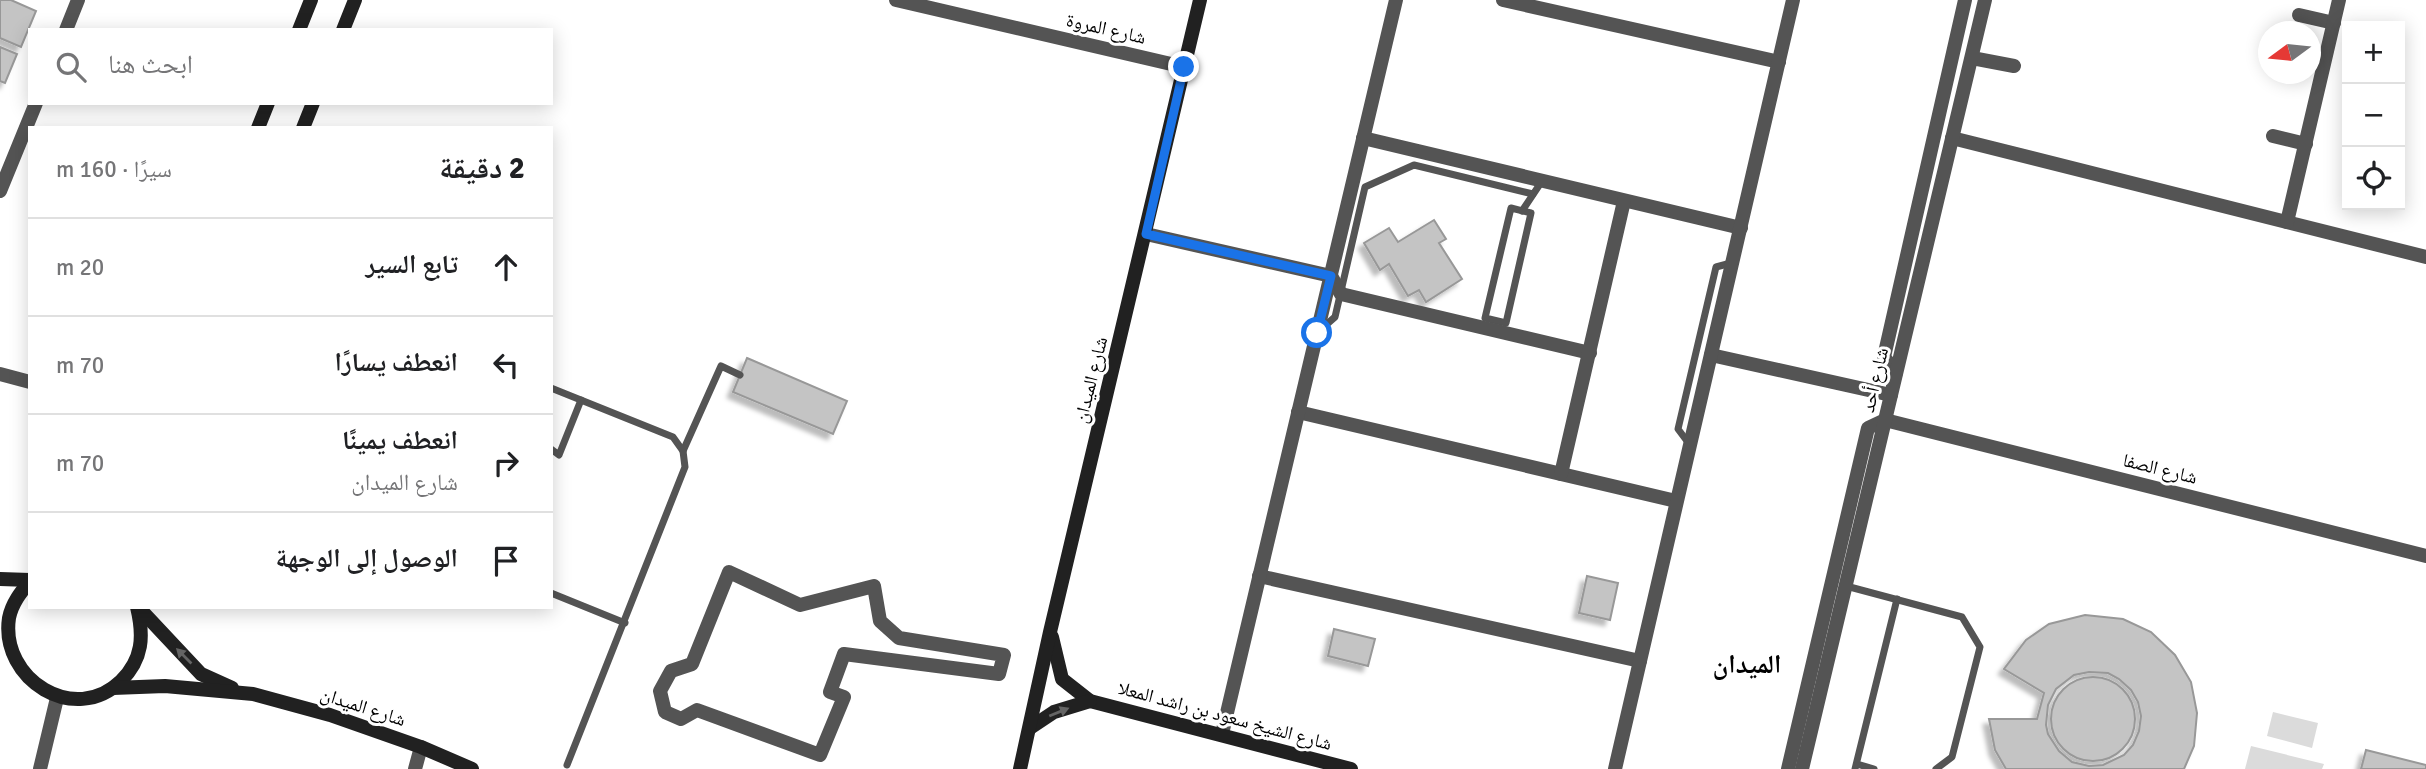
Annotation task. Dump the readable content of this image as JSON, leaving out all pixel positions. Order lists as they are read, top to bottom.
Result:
{
  "streets": {
    "street": [
      "شارع المروة",
      "شارع الميدان",
      "شارع أحد",
      "شارع الصفا",
      "شارع الشيخ سعود بن راشد المعلا"
    ]
  },
  "crossings": [
    ["شارع المروة", "شارع الميدان"],
    ["شارع الميدان", "شارع الشيخ سعود بن راشد المعلا"],
    ["شارع أحد", "شارع الصفا"]
  ],
  "districts": ["الميدان"],
  "north": "left",
  "page": {
    "map_buttons": ["+", "−"],
    "search": "ابحث هنا",
    "heading": ["2 دقيقة", "سيرًا · 160 m"],
    "list": [
      ["تابع السير", "20 m"],
      ["انعطف يسارًا", "70 m"],
      ["انعطف يمينًا", "شارع الميدان", "70 m"],
      "الوصول إلى الوجهة"
    ]
  }
}
